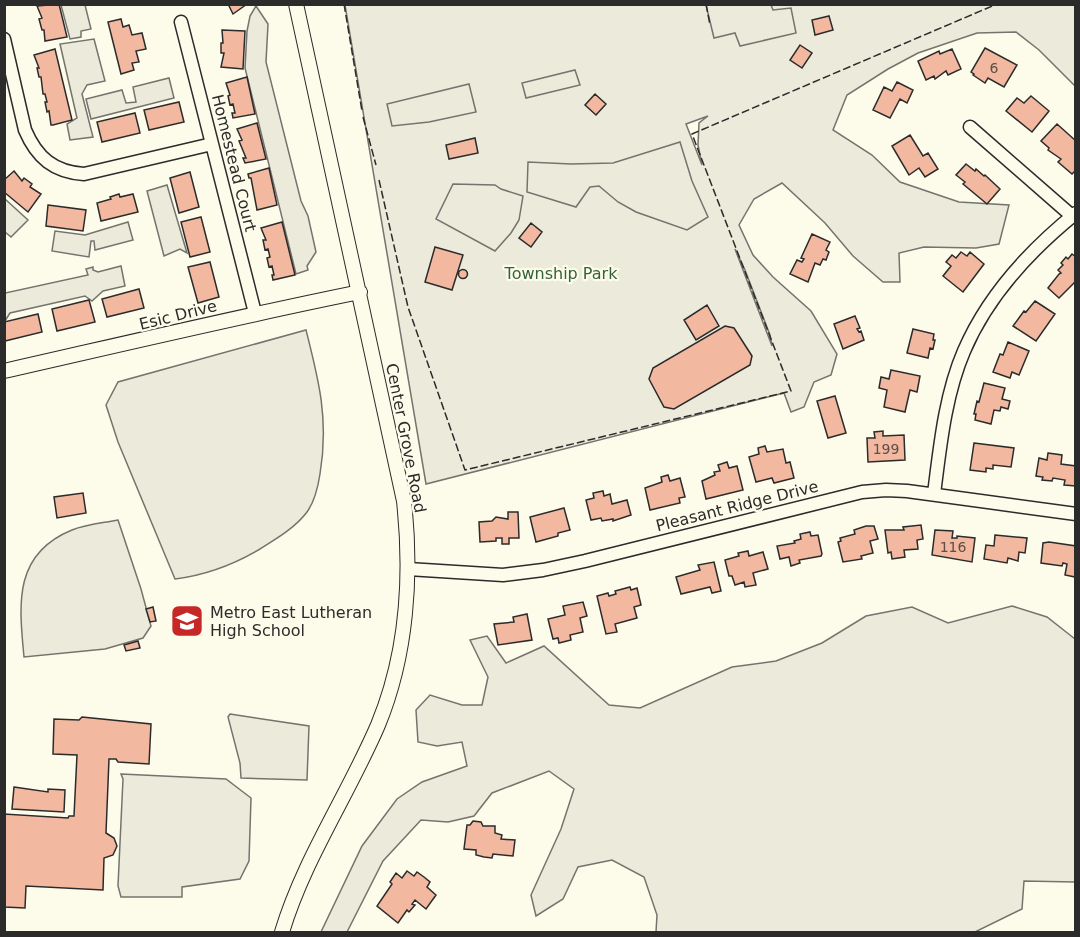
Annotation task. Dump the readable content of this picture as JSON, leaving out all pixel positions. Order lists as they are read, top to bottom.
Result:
{
  "streets": {
    "street": [
      "Homestead Court",
      "Esic Drive",
      "Center Grove Road",
      "Pleasant Ridge Drive"
    ]
  },
  "crossings": [
    ["Homestead Court", "Esic Drive"],
    ["Esic Drive", "Center Grove Road"],
    ["Center Grove Road", "Pleasant Ridge Drive"]
  ],
  "parks": ["Township Park"],
  "places": {
    "school or university": ["Metro East Lutheran High School"]
  },
  "house_numbers": ["6", "199", "116"]
}
